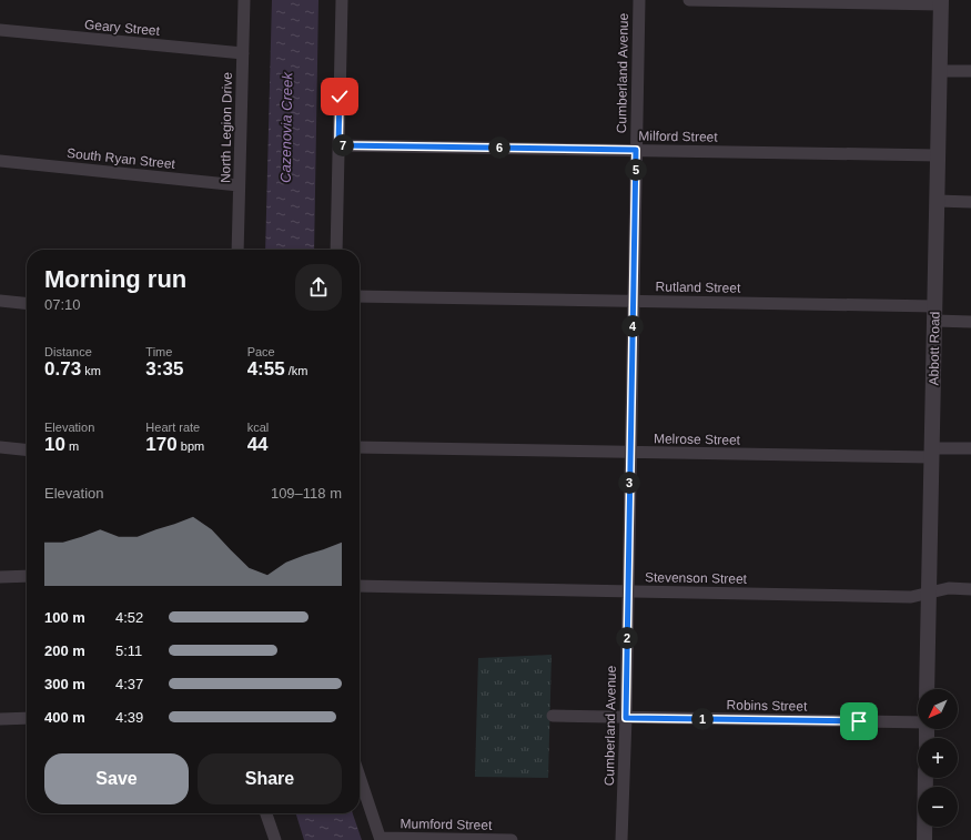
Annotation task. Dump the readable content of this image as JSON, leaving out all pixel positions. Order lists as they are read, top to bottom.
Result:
{
  "streets": {
    "street": [
      "Geary Street",
      "Cumberland Avenue",
      "North Legion Drive",
      "Milford Street",
      "South Ryan Street",
      "Rutland Street",
      "Abbott Road",
      "Melrose Street",
      "Stevenson Street",
      "Robins Street",
      "Mumford Street"
    ]
  },
  "crossings": [
    ["Geary Street", "North Legion Drive"],
    ["Cumberland Avenue", "Milford Street"],
    ["Cumberland Avenue", "Rutland Street"],
    ["Cumberland Avenue", "Melrose Street"],
    ["Cumberland Avenue", "Stevenson Street"],
    ["Cumberland Avenue", "Robins Street"],
    ["North Legion Drive", "South Ryan Street"],
    ["Milford Street", "Abbott Road"],
    ["Rutland Street", "Abbott Road"],
    ["Abbott Road", "Melrose Street"],
    ["Abbott Road", "Stevenson Street"]
  ],
  "water": ["Cazenovia Creek"],
  "north": "bottom left",
  "page": {
    "pins": [
      "7",
      "6",
      "5",
      "4",
      "3",
      "2",
      "1"
    ],
    "heading": ["Morning run", "07:10"],
    "stats": [
      ["Distance", "0.73 km"],
      ["Time", "3:35"],
      ["Pace", "4:55 /km"],
      ["Elevation", "10 m"],
      ["Heart rate", "170 bpm"],
      ["kcal", "44"]
    ],
    "chart": ["Elevation", "109–118 m"],
    "list": [
      {
        "name": "100 m",
        "note": "4:52"
      },
      {
        "name": "200 m",
        "note": "5:11"
      },
      {
        "name": "300 m",
        "note": "4:37"
      },
      {
        "name": "400 m",
        "note": "4:39"
      }
    ],
    "map_buttons": ["+", "−"],
    "buttons": ["Save", "Share"]
  }
}
